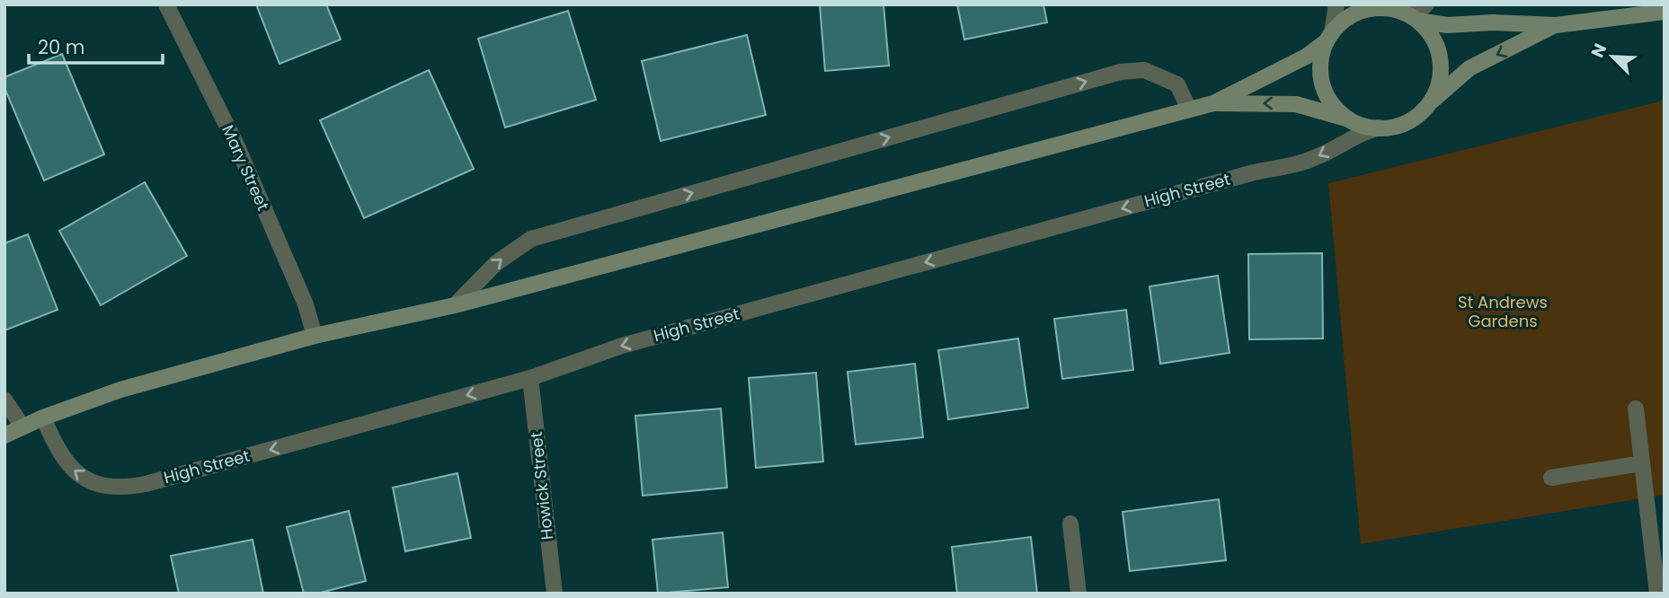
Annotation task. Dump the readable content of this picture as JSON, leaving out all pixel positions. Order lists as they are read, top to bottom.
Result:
{
  "streets": {
    "street": ["Mary Street", "High Street", "Howick Street"]
  },
  "crossings": [
    ["High Street", "Howick Street"]
  ],
  "parks": ["St Andrews Gardens"],
  "scale_bar": "20 m",
  "north": "top left"
}
